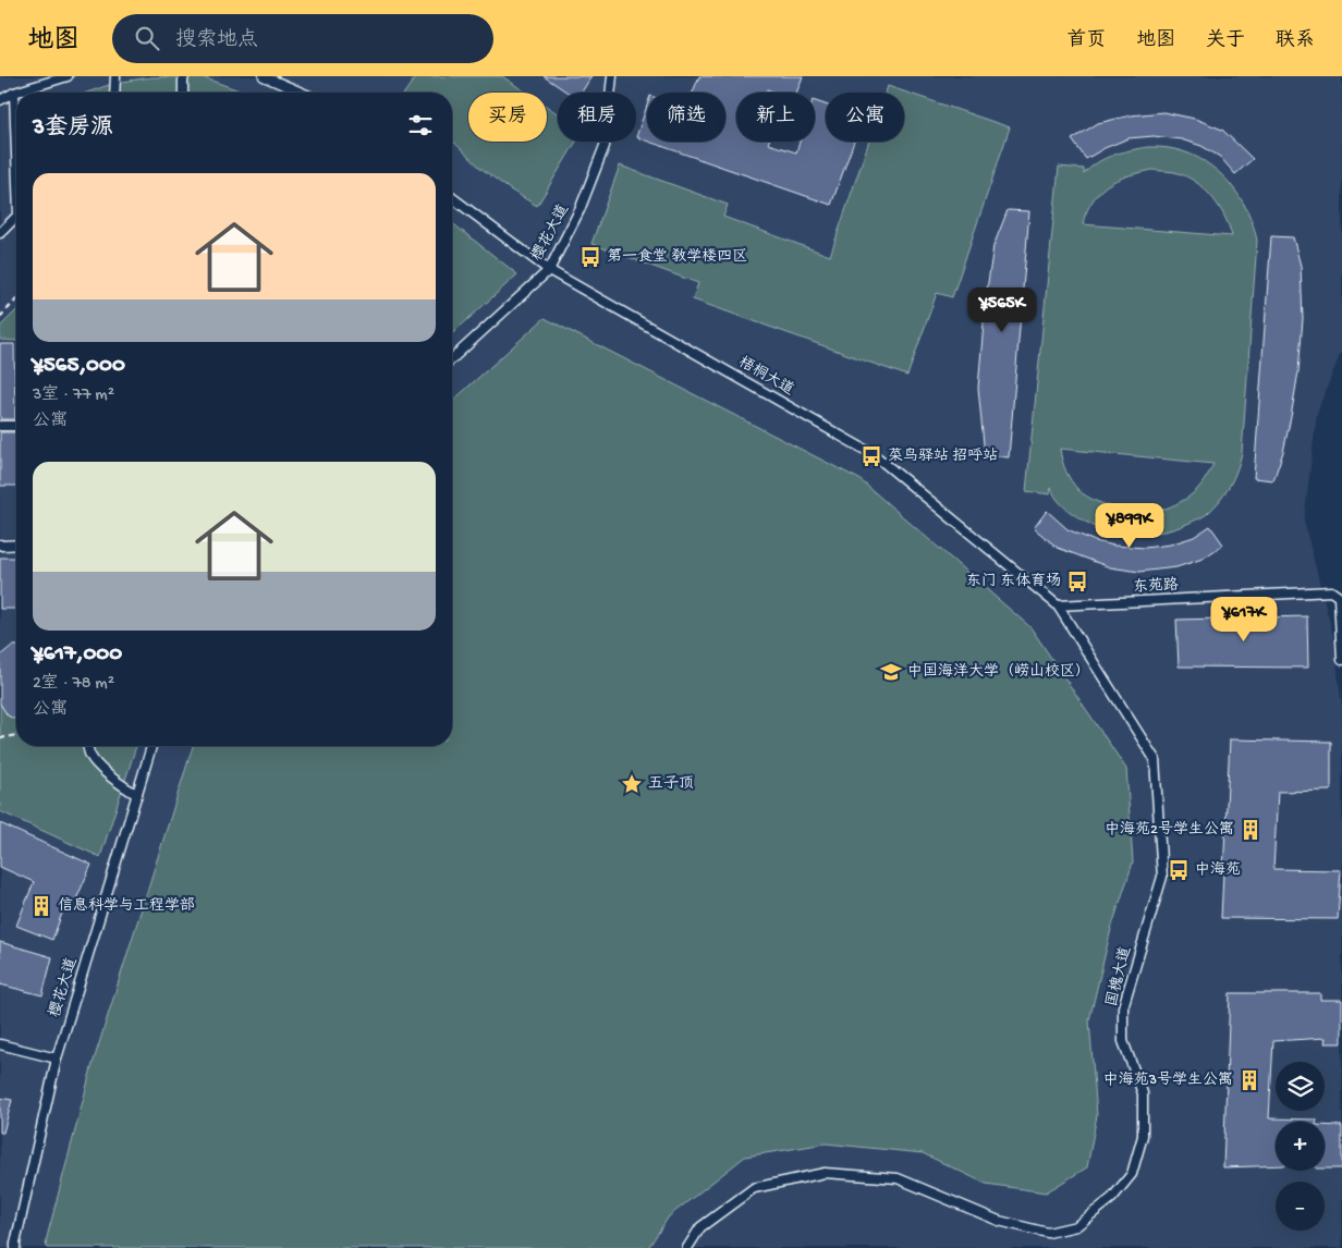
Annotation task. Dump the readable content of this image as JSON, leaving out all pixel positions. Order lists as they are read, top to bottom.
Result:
{
  "streets": {
    "lane": [
      "樱花大道",
      "梧桐大道",
      "东苑路",
      "国槐大道"
    ]
  },
  "crossings": [
    ["樱花大道", "梧桐大道"],
    ["梧桐大道", "东苑路"],
    ["梧桐大道", "国槐大道"],
    ["东苑路", "国槐大道"]
  ],
  "places": {
    "bus stop": [
      "第一食堂 教学楼四区",
      "菜鸟驿站 招呼站",
      "东门 东体育场",
      "中海苑"
    ],
    "school or university": ["中国海洋大学（崂山校区）"],
    "place": ["五子顶"],
    "building": ["中海苑2号学生公寓", "信息科学与工程学部", "中海苑3号学生公寓"]
  },
  "page": {
    "header": "地图",
    "search": "搜索地点",
    "nav": [
      "首页",
      "地图",
      "关于",
      "联系"
    ],
    "chip": [
      "买房",
      "租房",
      "筛选",
      "新上",
      "公寓"
    ],
    "heading": "3套房源",
    "list": [
      {
        "name": "¥565,000",
        "note": "3室 · 77 m² · 公寓"
      },
      {
        "name": "¥617,000",
        "note": "2室 · 78 m² · 公寓"
      }
    ],
    "price": ["¥565K", "¥899K", "¥617K"],
    "map_buttons": ["+", "−"]
  }
}
